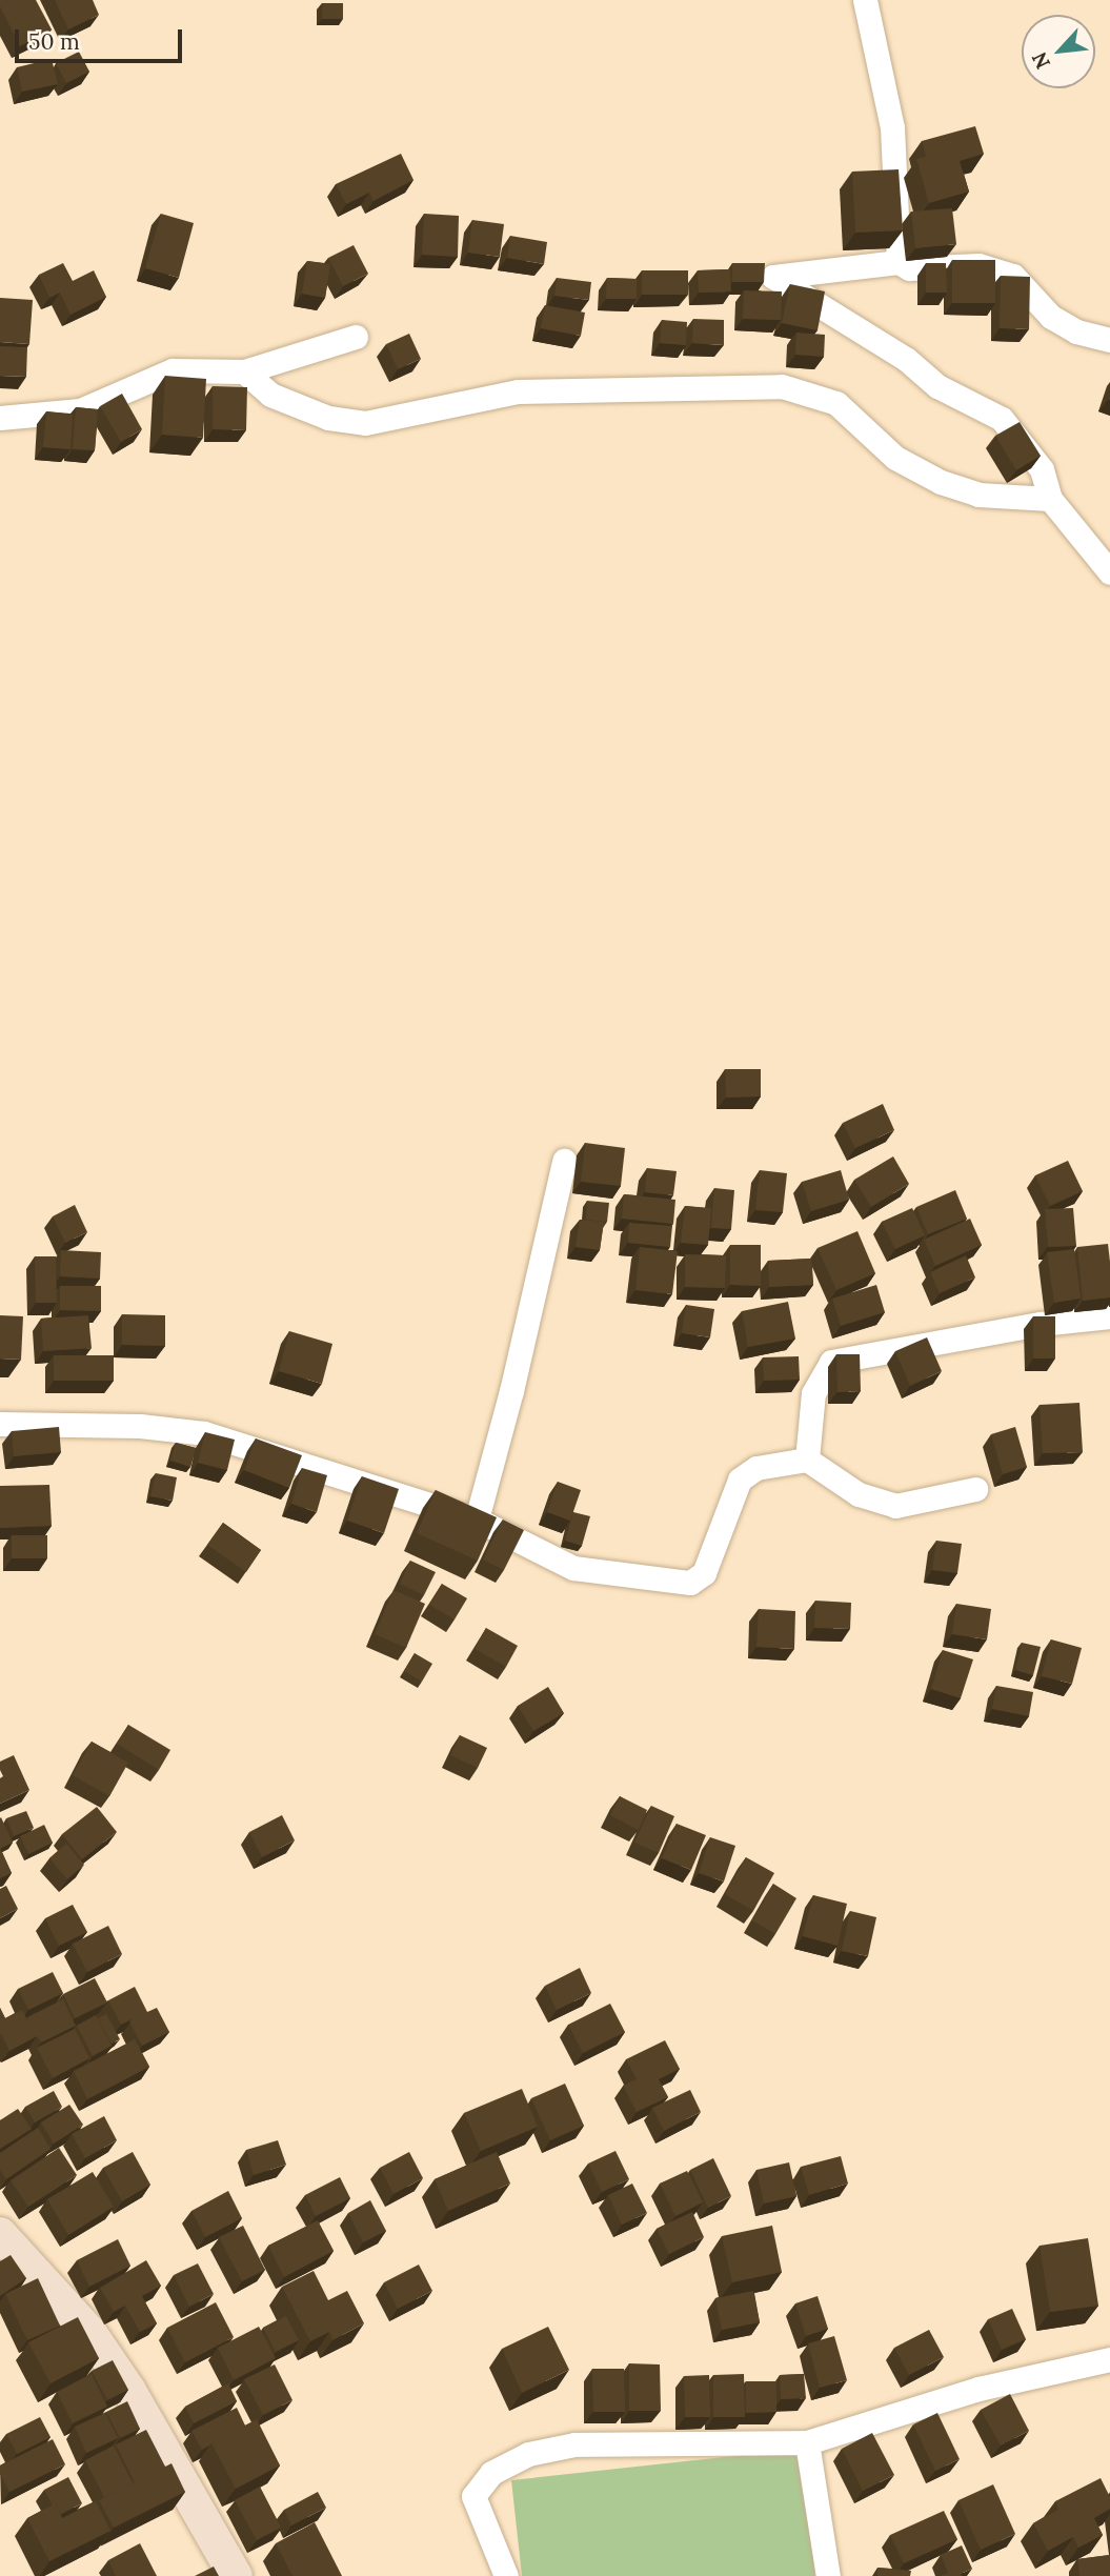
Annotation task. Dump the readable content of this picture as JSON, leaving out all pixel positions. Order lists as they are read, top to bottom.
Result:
{
  "scale_bar": "50 m",
  "north": "bottom left"
}
